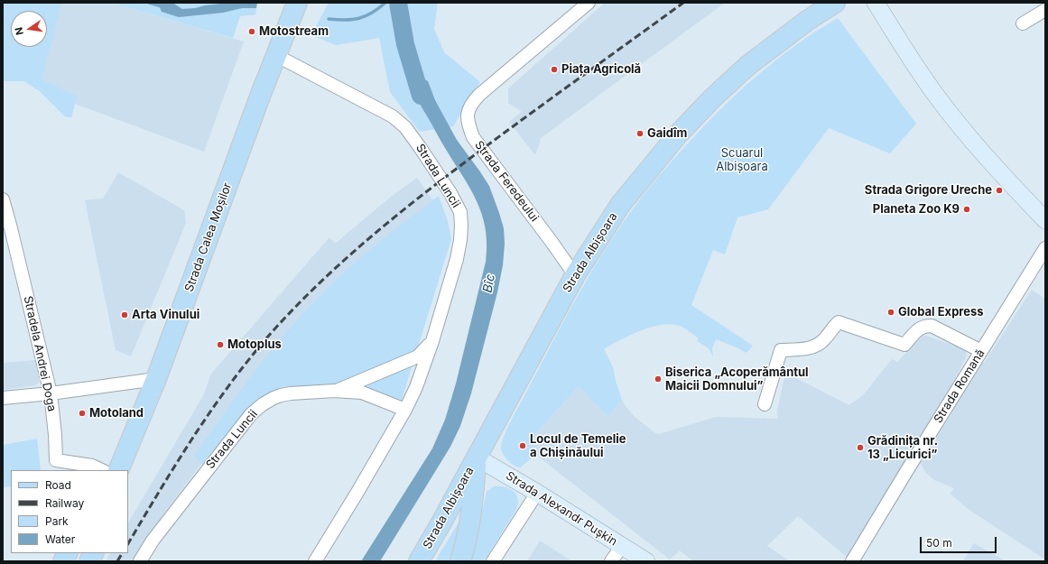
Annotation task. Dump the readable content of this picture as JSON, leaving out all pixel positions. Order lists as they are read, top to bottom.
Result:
{
  "streets": {
    "main road": ["Strada Calea Moșilor", "Strada Albișoara", "Strada Alexandr Pușkin"],
    "street": [
      "Strada Luncii",
      "Strada Feredeului",
      "Stradela Andrei Doga",
      "Strada Romană"
    ]
  },
  "crossings": [
    ["Strada Luncii", "Strada Calea Moșilor"],
    ["Strada Feredeului", "Strada Albișoara"],
    ["Strada Albișoara", "Strada Alexandr Pușkin"]
  ],
  "water": ["Bîc"],
  "parks": ["Scuarul Albișoara"],
  "places": [
    "Motostream",
    "Piața Agricolă",
    "Gaidîm",
    "Strada Grigore Ureche",
    "Planeta Zoo K9",
    "Global Express",
    "Arta Vinului",
    "Motoplus",
    "Biserica „Acoperământul Maicii Domnului”",
    "Motoland",
    "Locul de Temelie a Chișinăului",
    "Grădinița nr. 13 „Licurici”"
  ],
  "legend": [
    "Road",
    "Railway",
    "Park",
    "Water"
  ],
  "scale_bar": "50 m",
  "north": "left"
}
